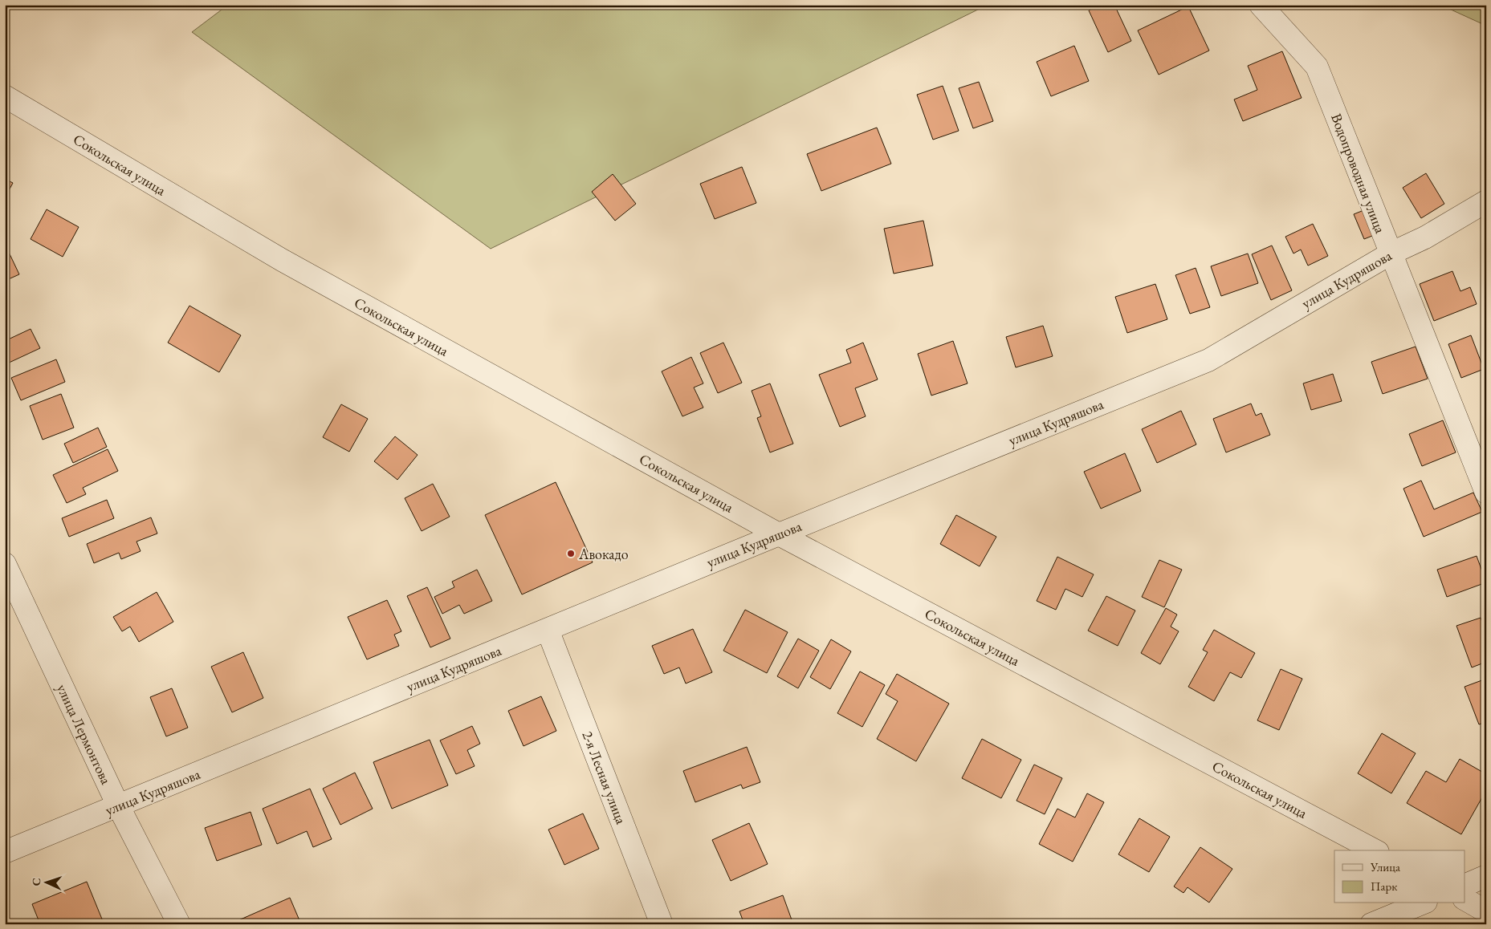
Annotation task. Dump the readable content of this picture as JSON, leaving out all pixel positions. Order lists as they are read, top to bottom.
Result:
{
  "streets": {
    "street": [
      "Сокольская улица",
      "Водопроводная улица",
      "улица Кудряшова",
      "улица Лермонтова",
      "2-я Лесная улица"
    ]
  },
  "crossings": [
    ["Сокольская улица", "улица Кудряшова"],
    ["Водопроводная улица", "улица Кудряшова"],
    ["улица Кудряшова", "улица Лермонтова"],
    ["улица Кудряшова", "2-я Лесная улица"]
  ],
  "places": ["Авокадо"],
  "legend": ["Улица", "Парк"],
  "north": "left"
}
